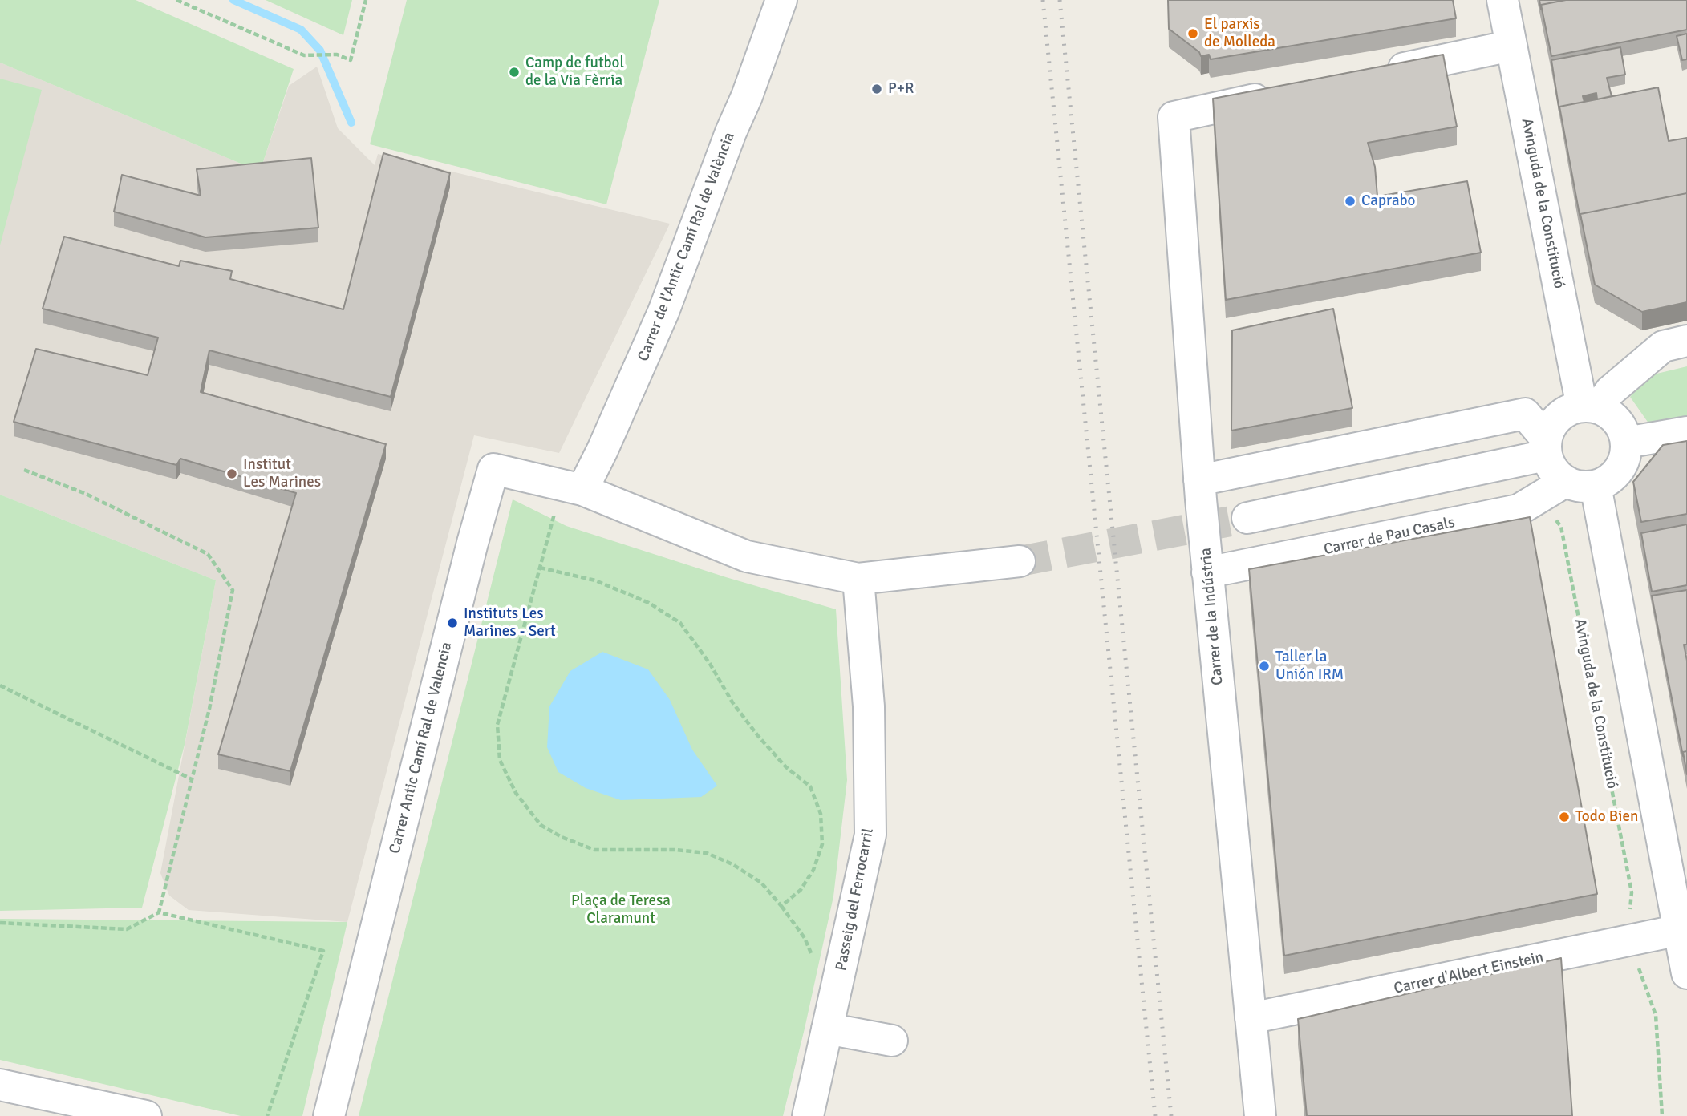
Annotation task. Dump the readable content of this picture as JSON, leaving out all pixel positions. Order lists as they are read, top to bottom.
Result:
{
  "streets": {
    "street": [
      "Avinguda de la Constitució",
      "Carrer de l'Antic Camí Ral de València",
      "Carrer de Pau Casals",
      "Carrer de la Indústria",
      "Carrer Antic Camí Ral de Valencia",
      "Passeig del Ferrocarril",
      "Carrer d'Albert Einstein"
    ]
  },
  "crossings": [
    ["Avinguda de la Constitució", "Carrer de Pau Casals"],
    ["Avinguda de la Constitució", "Carrer d'Albert Einstein"],
    ["Carrer de l'Antic Camí Ral de València", "Carrer Antic Camí Ral de Valencia"],
    ["Carrer de Pau Casals", "Carrer de la Indústria"],
    ["Carrer de la Indústria", "Carrer d'Albert Einstein"]
  ],
  "parks": ["Plaça de Teresa Claramunt"],
  "places": [
    "El parxis de Molleda",
    "Camp de futbol de la Via Fèrria",
    "P+R",
    "Caprabo",
    "Institut Les Marines",
    "Instituts Les Marines - Sert",
    "Taller la Unión IRM",
    "Todo Bien"
  ]
}
